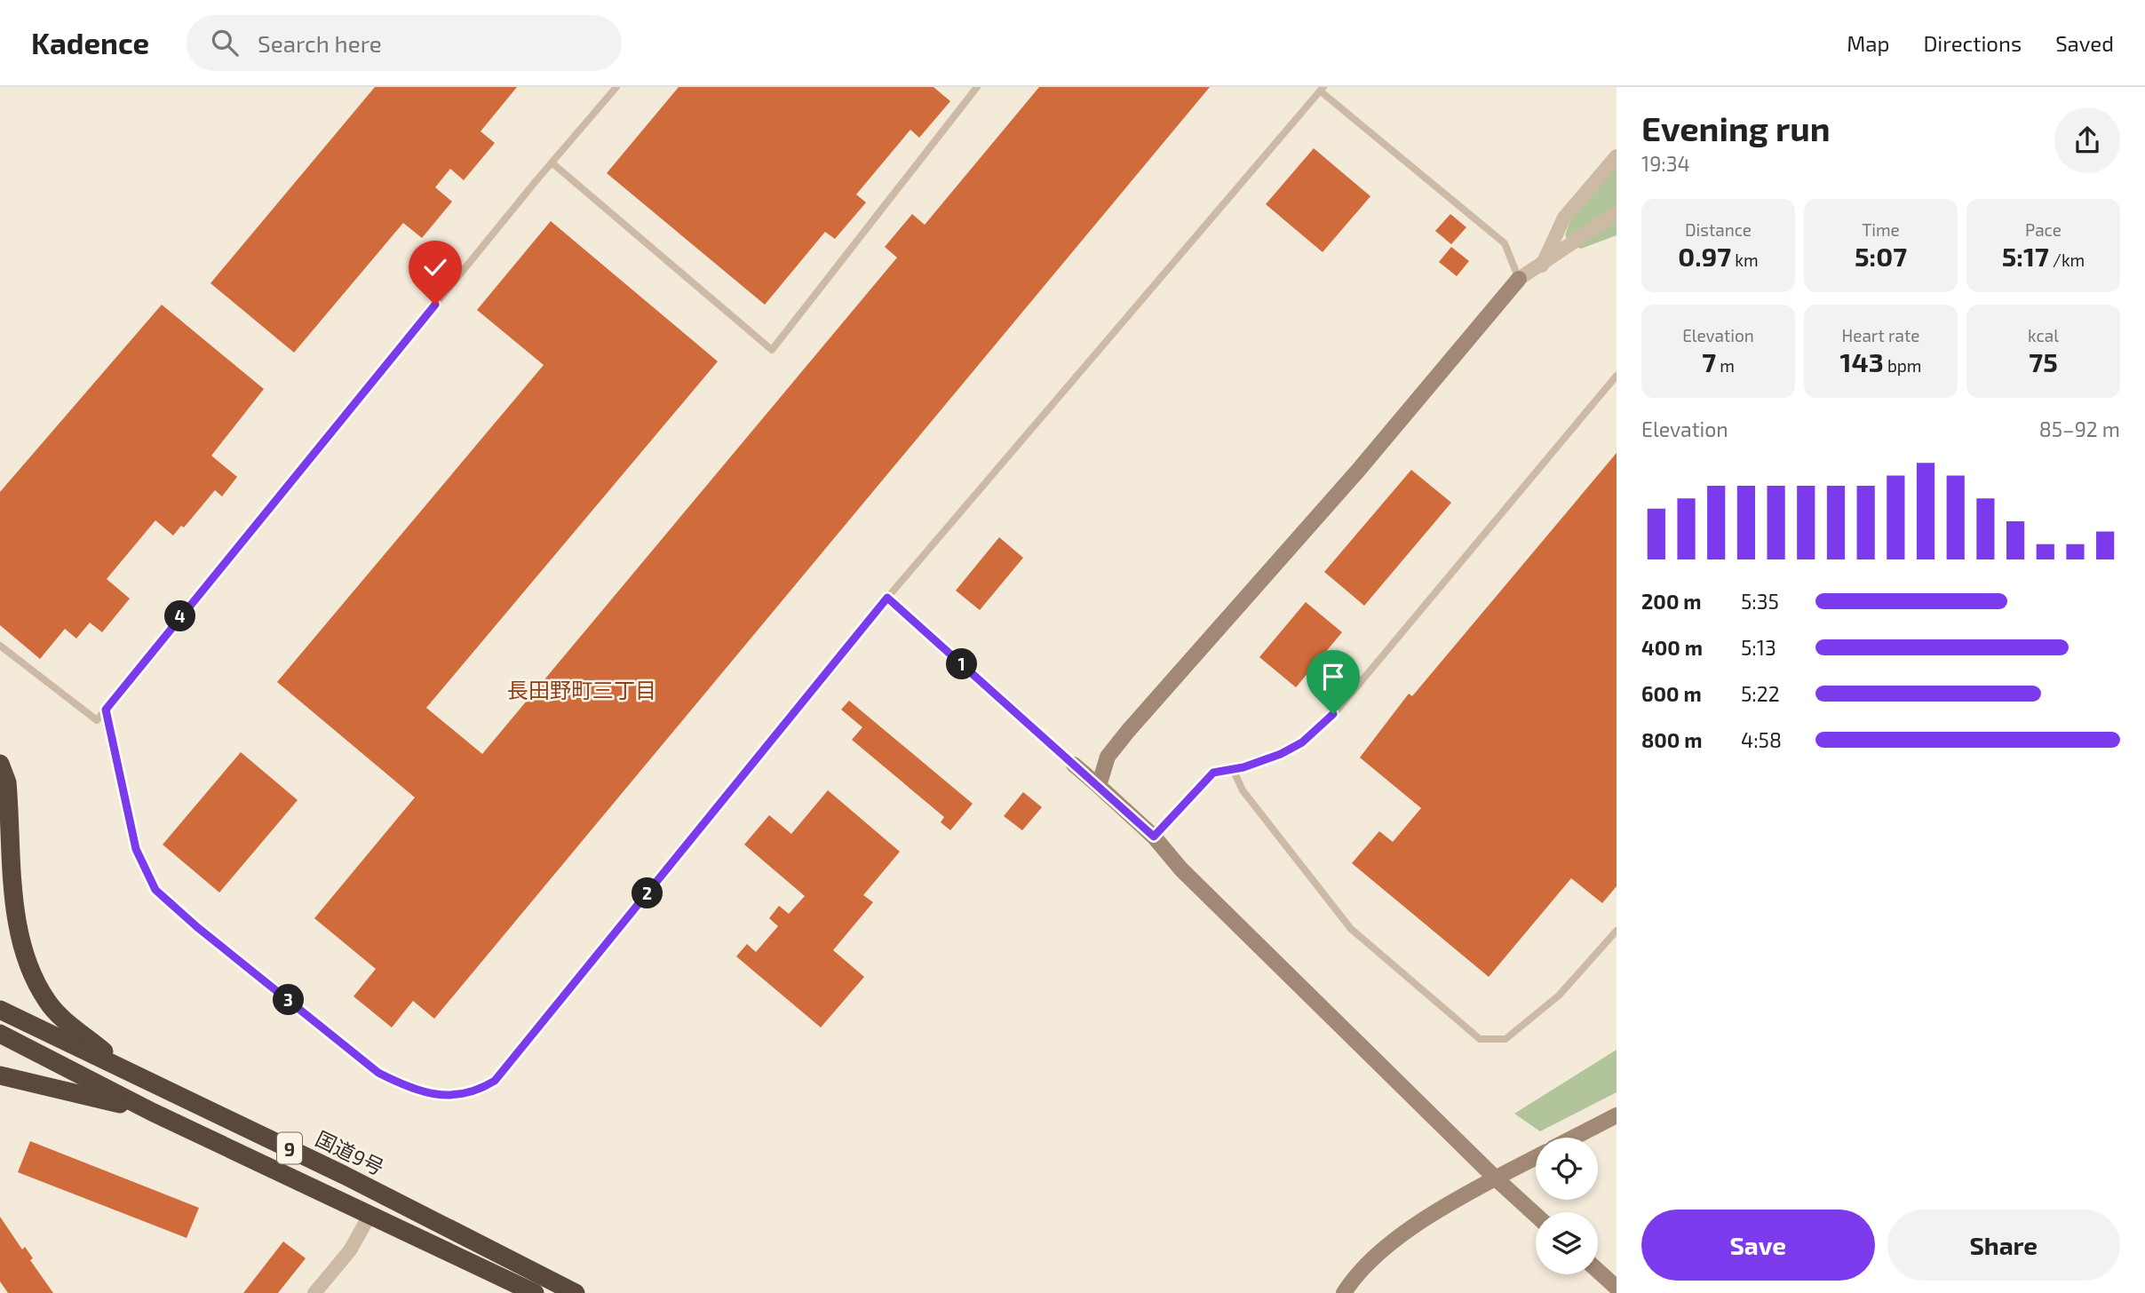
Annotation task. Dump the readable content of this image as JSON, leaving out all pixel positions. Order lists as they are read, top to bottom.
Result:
{
  "streets": {
    "highway": ["9", "国道9号"]
  },
  "districts": ["長田野町三丁目"],
  "page": {
    "header": "Kadence",
    "search": "Search here",
    "nav": ["Map", "Directions", "Saved"],
    "heading": ["Evening run", "19:34"],
    "stats": [
      ["Distance", "0.97 km"],
      ["Time", "5:07"],
      ["Pace", "5:17 /km"],
      ["Elevation", "7 m"],
      ["Heart rate", "143 bpm"],
      ["kcal", "75"]
    ],
    "chart": ["Elevation", "85–92 m"],
    "list": [
      {
        "name": "200 m",
        "note": "5:35"
      },
      {
        "name": "400 m",
        "note": "5:13"
      },
      {
        "name": "600 m",
        "note": "5:22"
      },
      {
        "name": "800 m",
        "note": "4:58"
      }
    ],
    "pins": [
      "4",
      "1",
      "2",
      "3"
    ],
    "buttons": ["Save", "Share"]
  }
}
